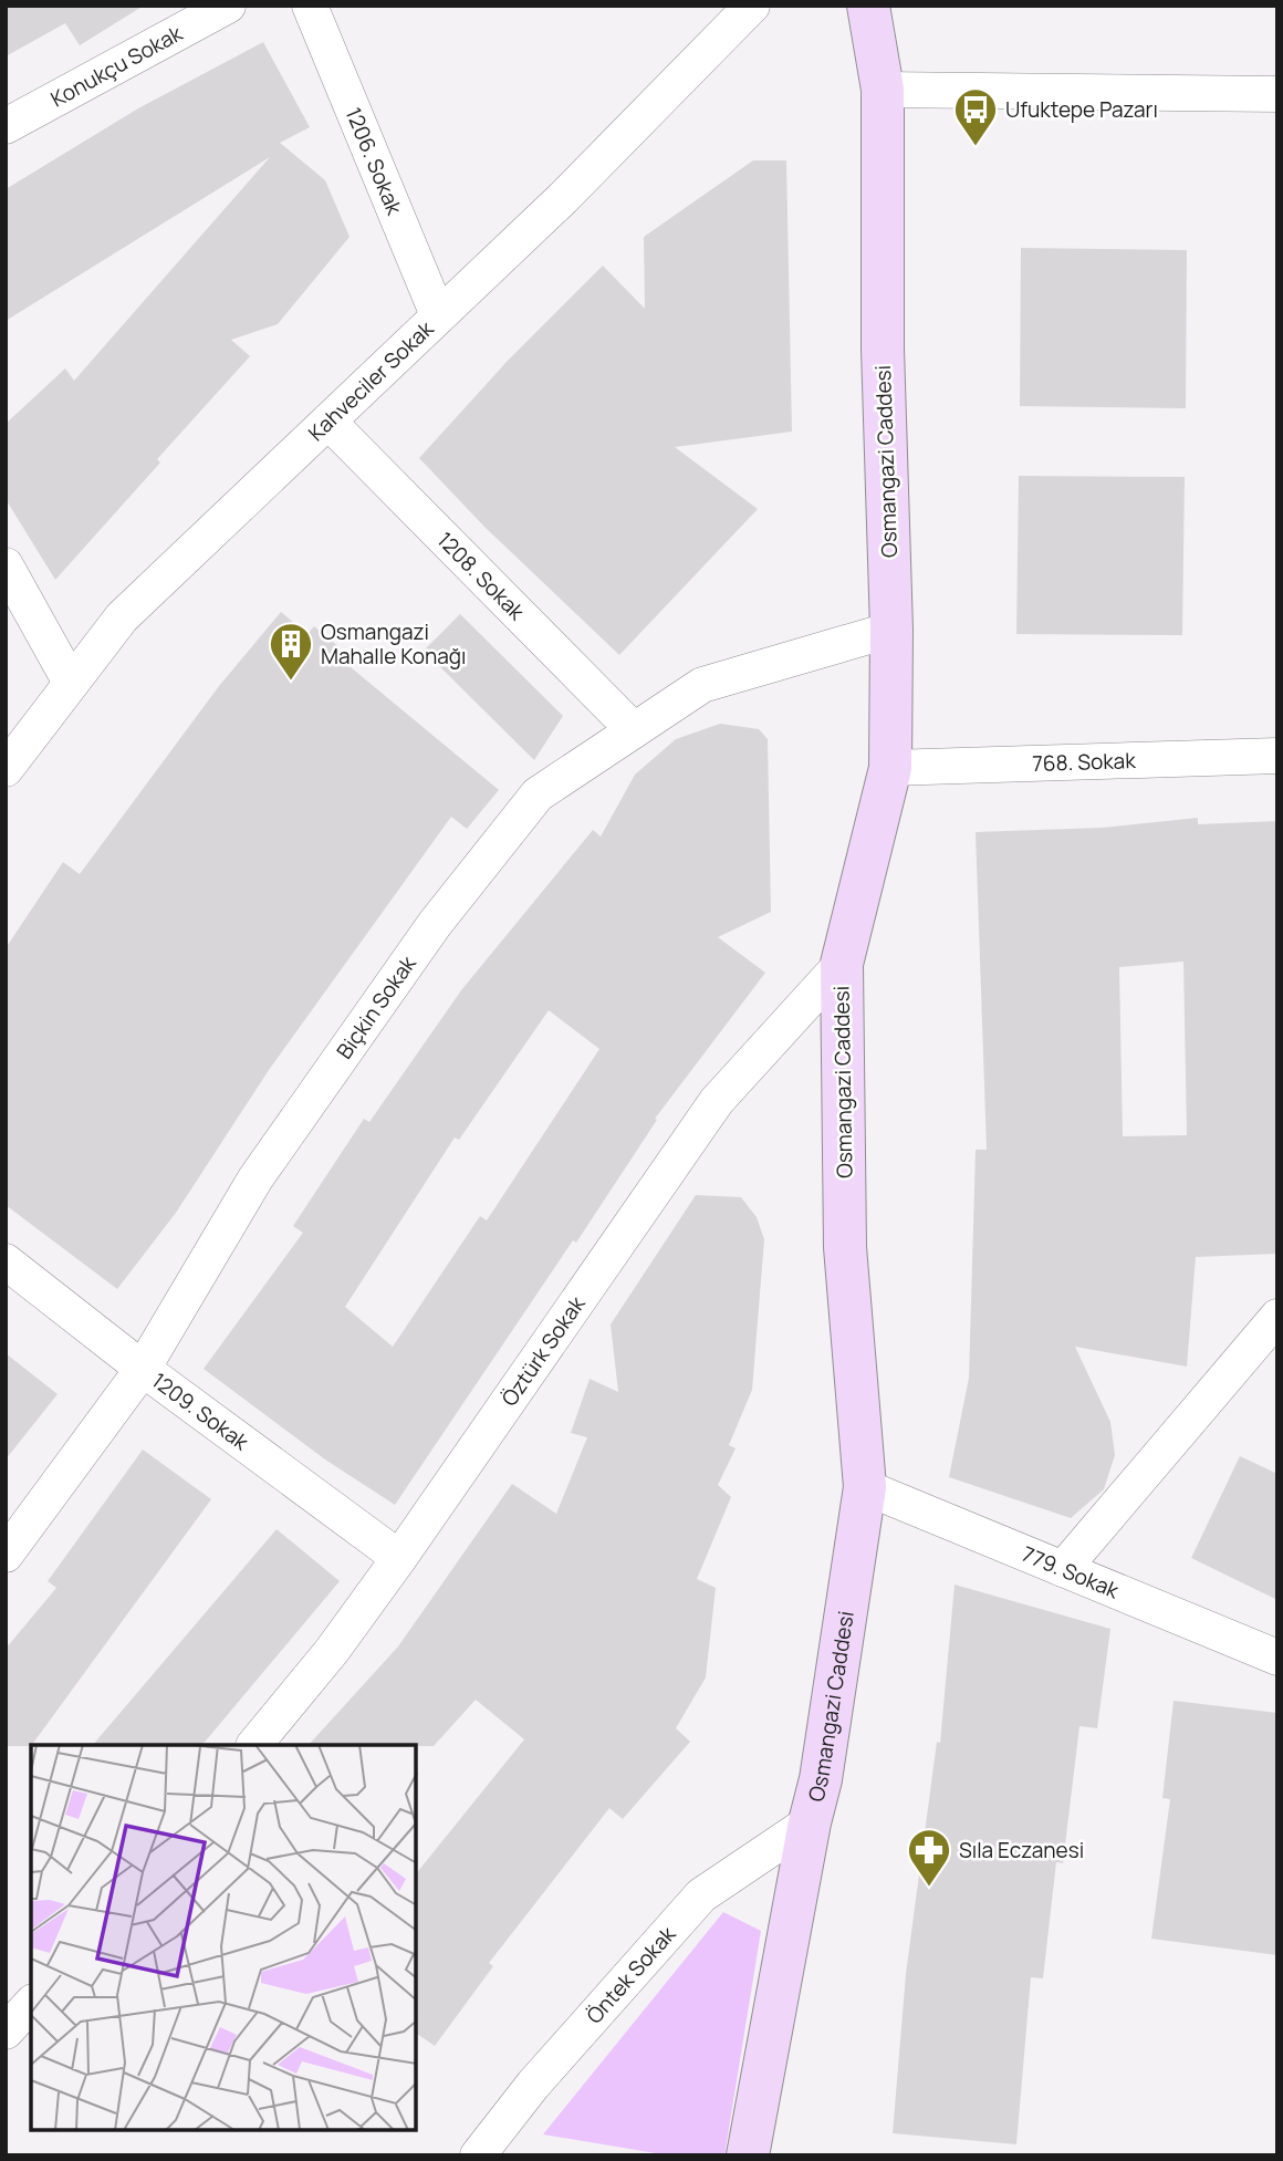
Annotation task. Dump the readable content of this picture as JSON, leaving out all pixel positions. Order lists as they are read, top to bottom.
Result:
{
  "streets": {
    "main road": ["Osmangazi Caddesi"],
    "street": [
      "Konukçu Sokak",
      "1206. Sokak",
      "Kahveciler Sokak",
      "1208. Sokak",
      "768. Sokak",
      "Biçkin Sokak",
      "Öztürk Sokak",
      "1209. Sokak",
      "779. Sokak",
      "Öntek Sokak"
    ]
  },
  "crossings": [
    ["1206. Sokak", "Kahveciler Sokak"],
    ["Kahveciler Sokak", "1208. Sokak"],
    ["Osmangazi Caddesi", "768. Sokak"],
    ["Osmangazi Caddesi", "Biçkin Sokak"],
    ["Osmangazi Caddesi", "Öztürk Sokak"],
    ["Osmangazi Caddesi", "779. Sokak"],
    ["Osmangazi Caddesi", "Öntek Sokak"],
    ["1208. Sokak", "Biçkin Sokak"],
    ["Biçkin Sokak", "1209. Sokak"],
    ["Öztürk Sokak", "1209. Sokak"]
  ],
  "places": {
    "bus stop": ["Ufuktepe Pazarı"],
    "building": ["Osmangazi Mahalle Konağı"],
    "pharmacy": ["Sıla Eczanesi"]
  }
}
